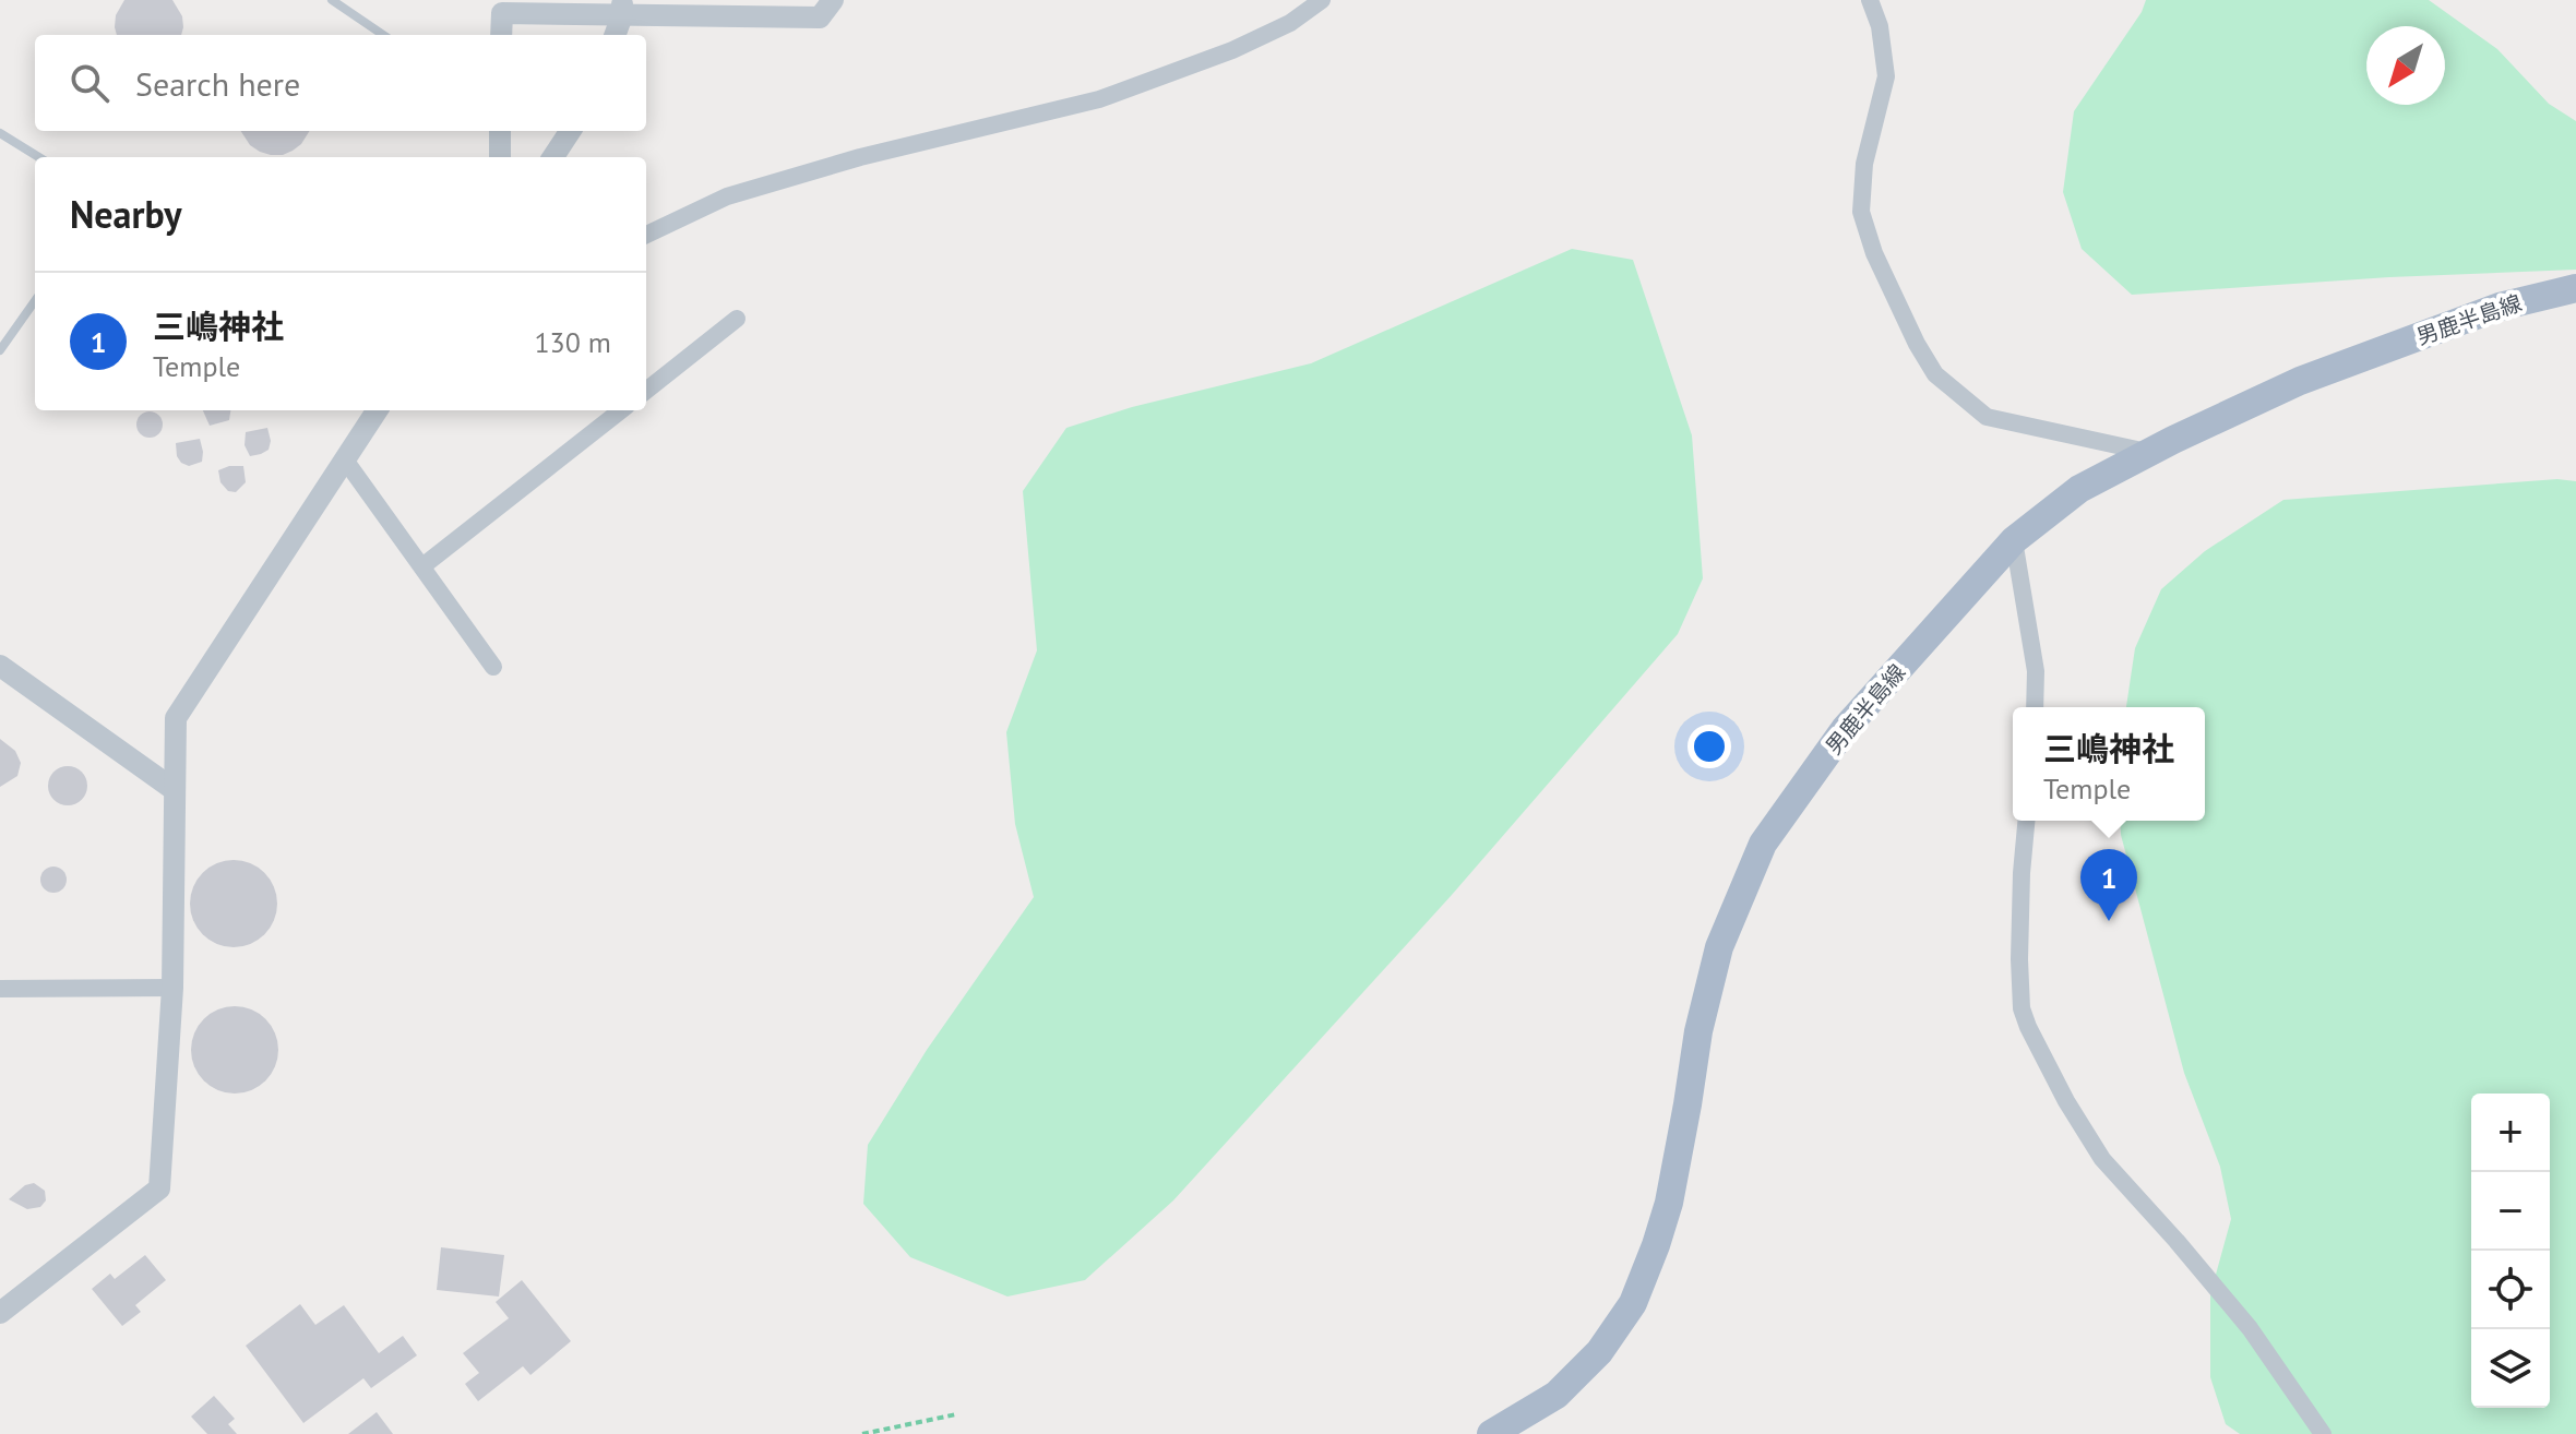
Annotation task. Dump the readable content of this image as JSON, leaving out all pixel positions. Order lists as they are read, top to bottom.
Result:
{
  "streets": {
    "main road": ["男鹿半島線"]
  },
  "north": "bottom left",
  "page": {
    "search": "Search here",
    "heading": "Nearby",
    "list": [
      {
        "mark": "1",
        "name": "三嶋神社",
        "note": "Temple",
        "value": "130 m"
      }
    ],
    "popup": ["三嶋神社", "Temple"],
    "pins": "1",
    "map_buttons": ["+", "−"]
  }
}
